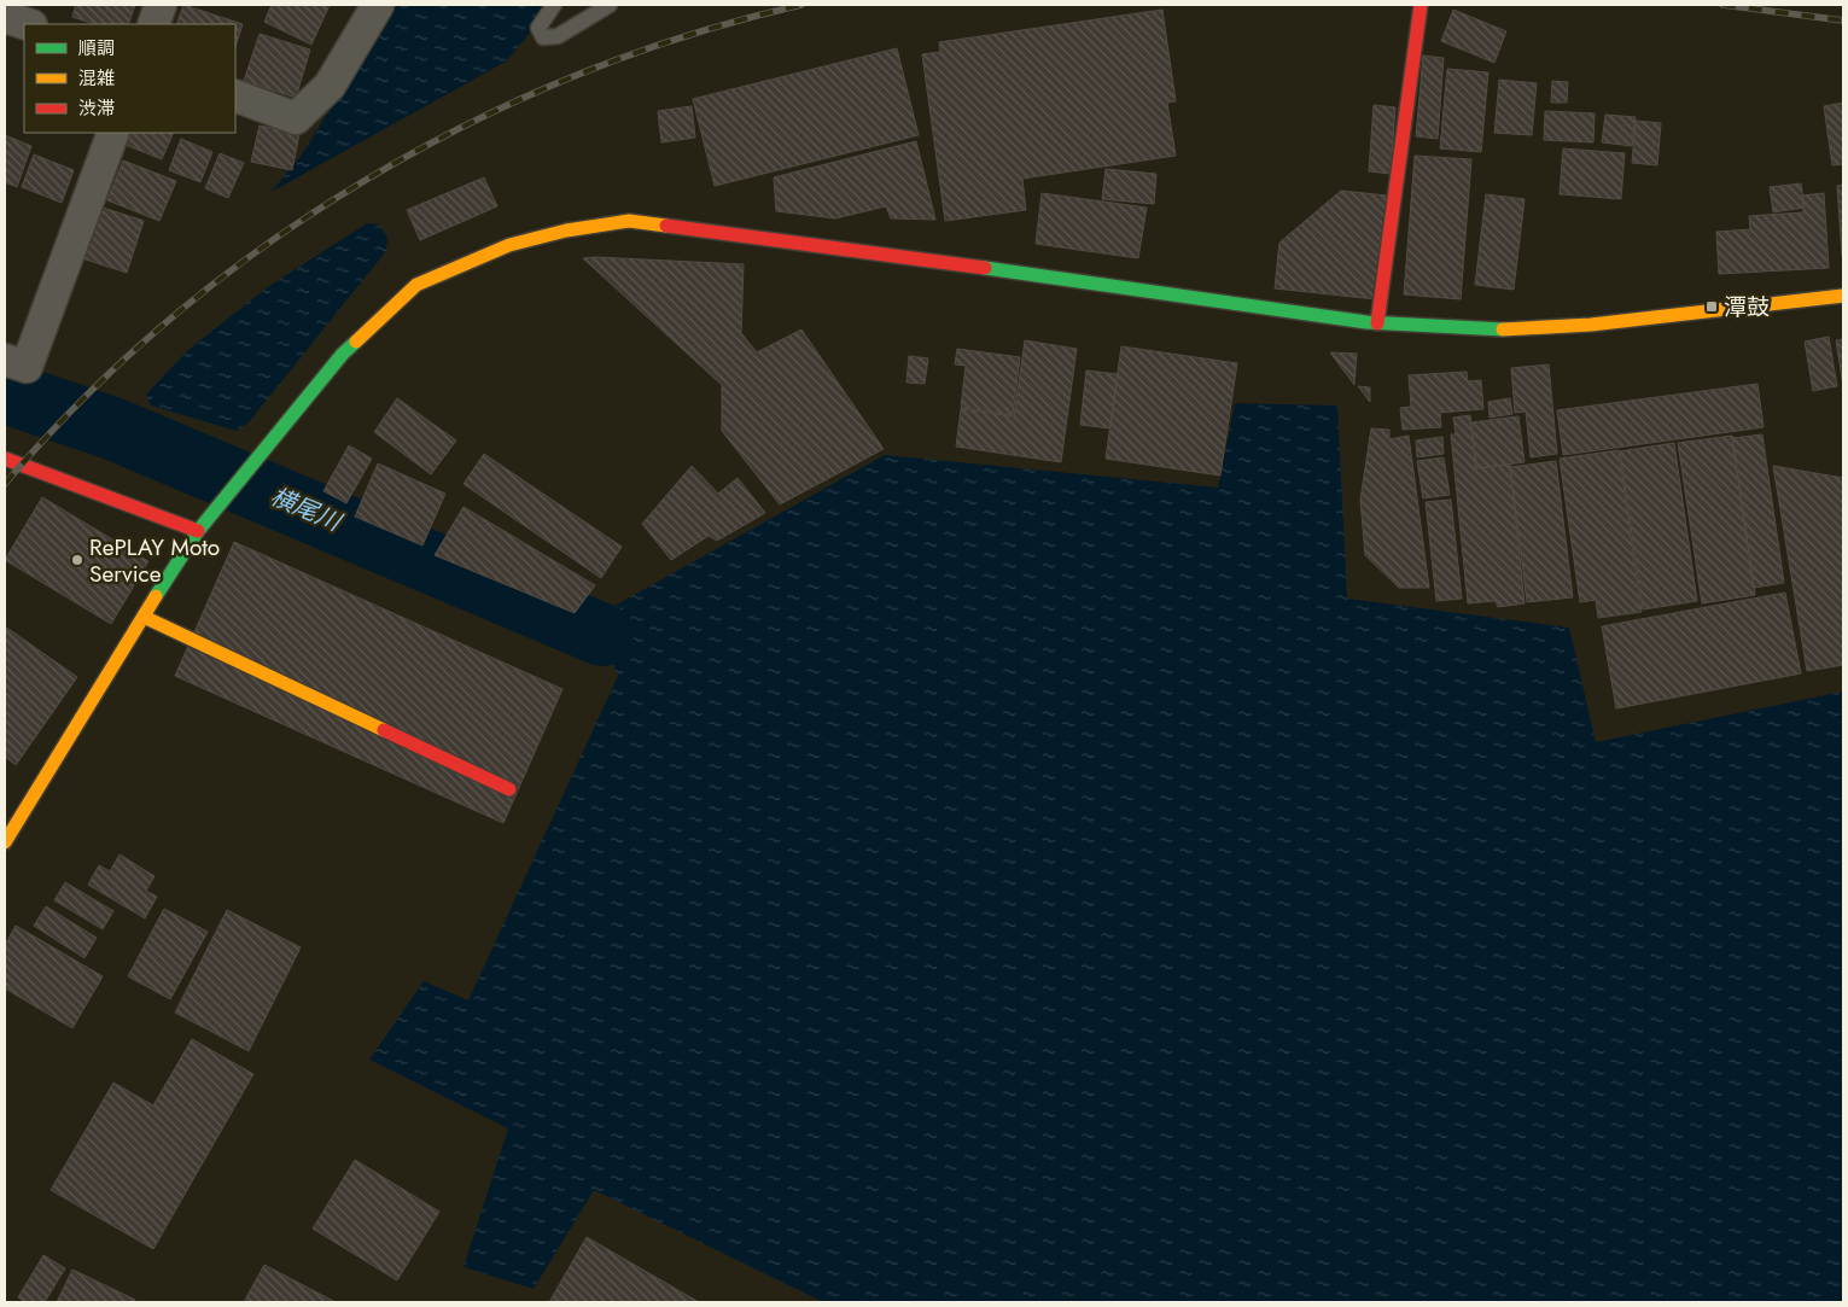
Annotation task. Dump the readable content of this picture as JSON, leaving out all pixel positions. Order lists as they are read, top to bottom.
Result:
{
  "water": ["横尾川"],
  "places": {
    "transit": ["潭鼓"],
    "other": ["RePLAY Moto Service"]
  },
  "legend": ["順調", "混雑", "渋滞"]
}
